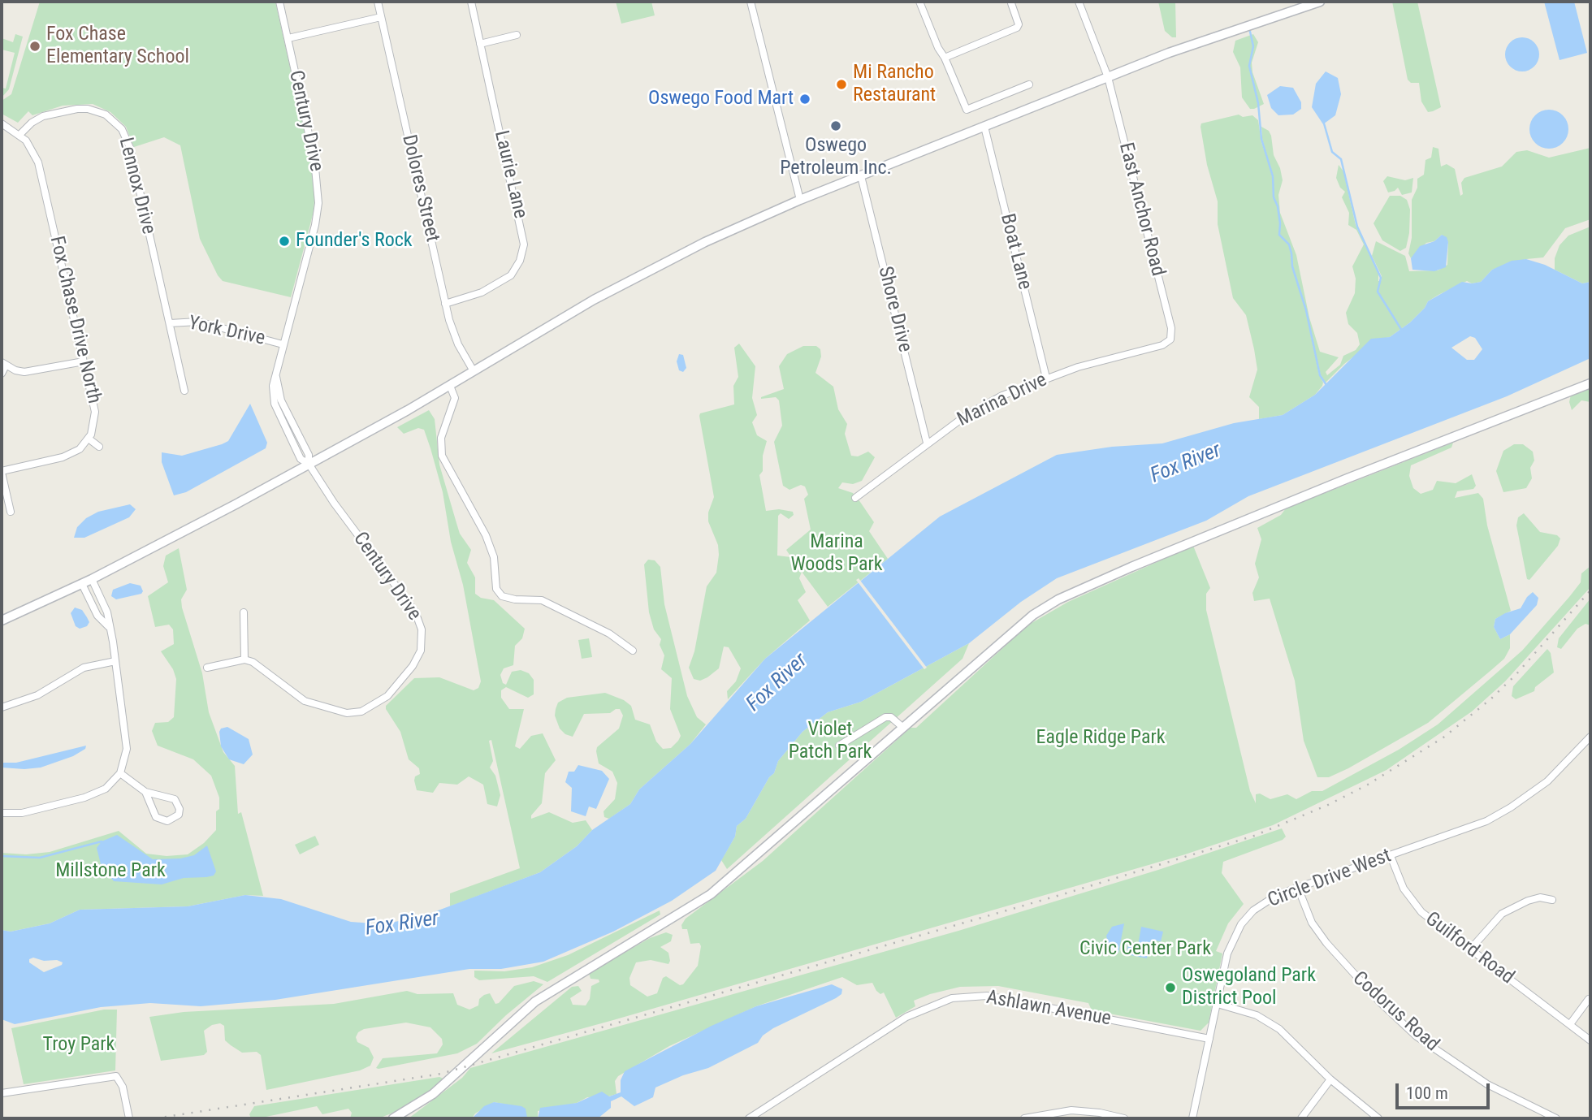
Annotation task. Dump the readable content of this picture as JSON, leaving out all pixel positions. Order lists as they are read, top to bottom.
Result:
{
  "streets": {
    "street": [
      "Century Drive",
      "Laurie Lane",
      "Lennox Drive",
      "Dolores Street",
      "East Anchor Road",
      "Boat Lane",
      "Shore Drive",
      "Fox Chase Drive North",
      "York Drive",
      "Marina Drive",
      "Circle Drive West",
      "Guilford Road",
      "Ashlawn Avenue",
      "Codorus Road"
    ]
  },
  "crossings": [
    ["Century Drive", "York Drive"],
    ["Laurie Lane", "Dolores Street"],
    ["Lennox Drive", "Fox Chase Drive North"],
    ["Lennox Drive", "York Drive"],
    ["East Anchor Road", "Marina Drive"],
    ["Boat Lane", "Marina Drive"],
    ["Shore Drive", "Marina Drive"],
    ["Circle Drive West", "Guilford Road"],
    ["Circle Drive West", "Ashlawn Avenue"],
    ["Circle Drive West", "Codorus Road"]
  ],
  "water": ["Fox River"],
  "parks": [
    "Marina Woods Park",
    "Violet Patch Park",
    "Eagle Ridge Park",
    "Millstone Park",
    "Civic Center Park",
    "Troy Park"
  ],
  "places": [
    "Fox Chase Elementary School",
    "Mi Rancho Restaurant",
    "Oswego Food Mart",
    "Oswego Petroleum Inc.",
    "Founder's Rock",
    "Oswegoland Park District Pool"
  ],
  "scale_bar": "100 m"
}
